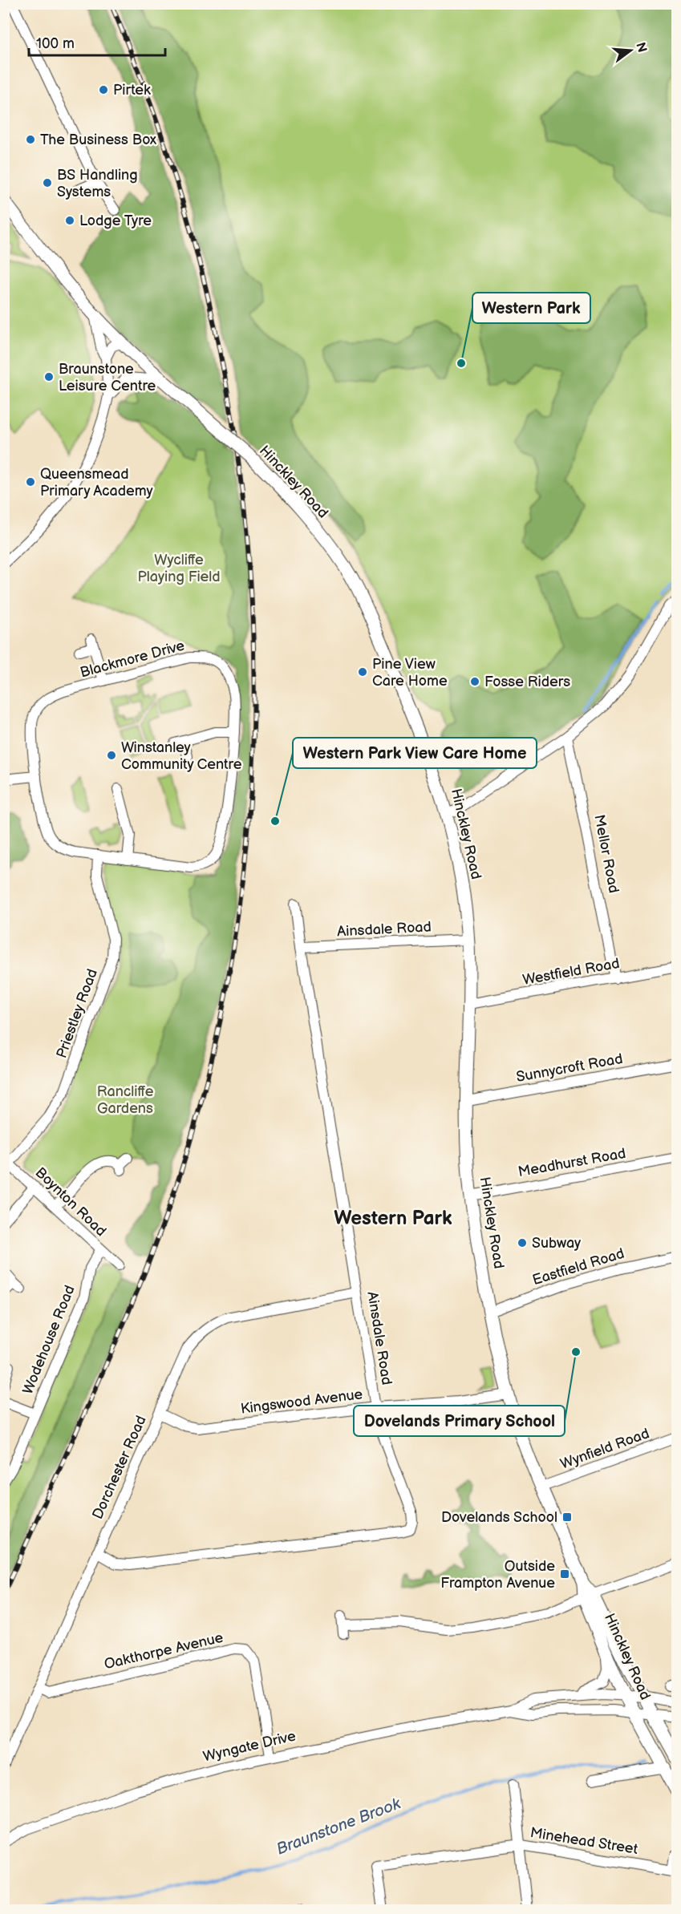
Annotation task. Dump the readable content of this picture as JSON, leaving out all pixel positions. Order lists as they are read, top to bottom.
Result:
{
  "streets": {
    "main road": ["Hinckley Road"],
    "street": [
      "Blackmore Drive",
      "Mellor Road",
      "Ainsdale Road",
      "Westfield Road",
      "Priestley Road",
      "Sunnycroft Road",
      "Meadhurst Road",
      "Boynton Road",
      "Eastfield Road",
      "Wodehouse Road",
      "Kingswood Avenue",
      "Wynfield Road",
      "Dorchester Road",
      "Oakthorpe Avenue",
      "Wyngate Drive",
      "Minehead Street"
    ]
  },
  "crossings": [
    ["Hinckley Road", "Ainsdale Road"],
    ["Hinckley Road", "Westfield Road"],
    ["Hinckley Road", "Sunnycroft Road"],
    ["Hinckley Road", "Meadhurst Road"],
    ["Hinckley Road", "Eastfield Road"],
    ["Hinckley Road", "Kingswood Avenue"],
    ["Hinckley Road", "Wynfield Road"],
    ["Hinckley Road", "Wyngate Drive"],
    ["Blackmore Drive", "Priestley Road"],
    ["Mellor Road", "Westfield Road"],
    ["Ainsdale Road", "Kingswood Avenue"],
    ["Ainsdale Road", "Dorchester Road"],
    ["Priestley Road", "Boynton Road"],
    ["Boynton Road", "Wodehouse Road"],
    ["Kingswood Avenue", "Dorchester Road"],
    ["Dorchester Road", "Oakthorpe Avenue"],
    ["Oakthorpe Avenue", "Wyngate Drive"]
  ],
  "districts": ["Western Park"],
  "water": ["Braunstone Brook"],
  "parks": ["Wycliffe Playing Field", "Rancliffe Gardens"],
  "places": {
    "other": [
      "Pirtek",
      "The Business Box",
      "BS Handling Systems",
      "Lodge Tyre",
      "Western Park",
      "Braunstone Leisure Centre",
      "Queensmead Primary Academy",
      "Pine View Care Home",
      "Fosse Riders",
      "Winstanley Community Centre",
      "Western Park View Care Home",
      "Subway",
      "Dovelands Primary School"
    ],
    "transit": ["Dovelands School", "Outside Frampton Avenue"]
  },
  "scale_bar": "100 m",
  "north": "right"
}
